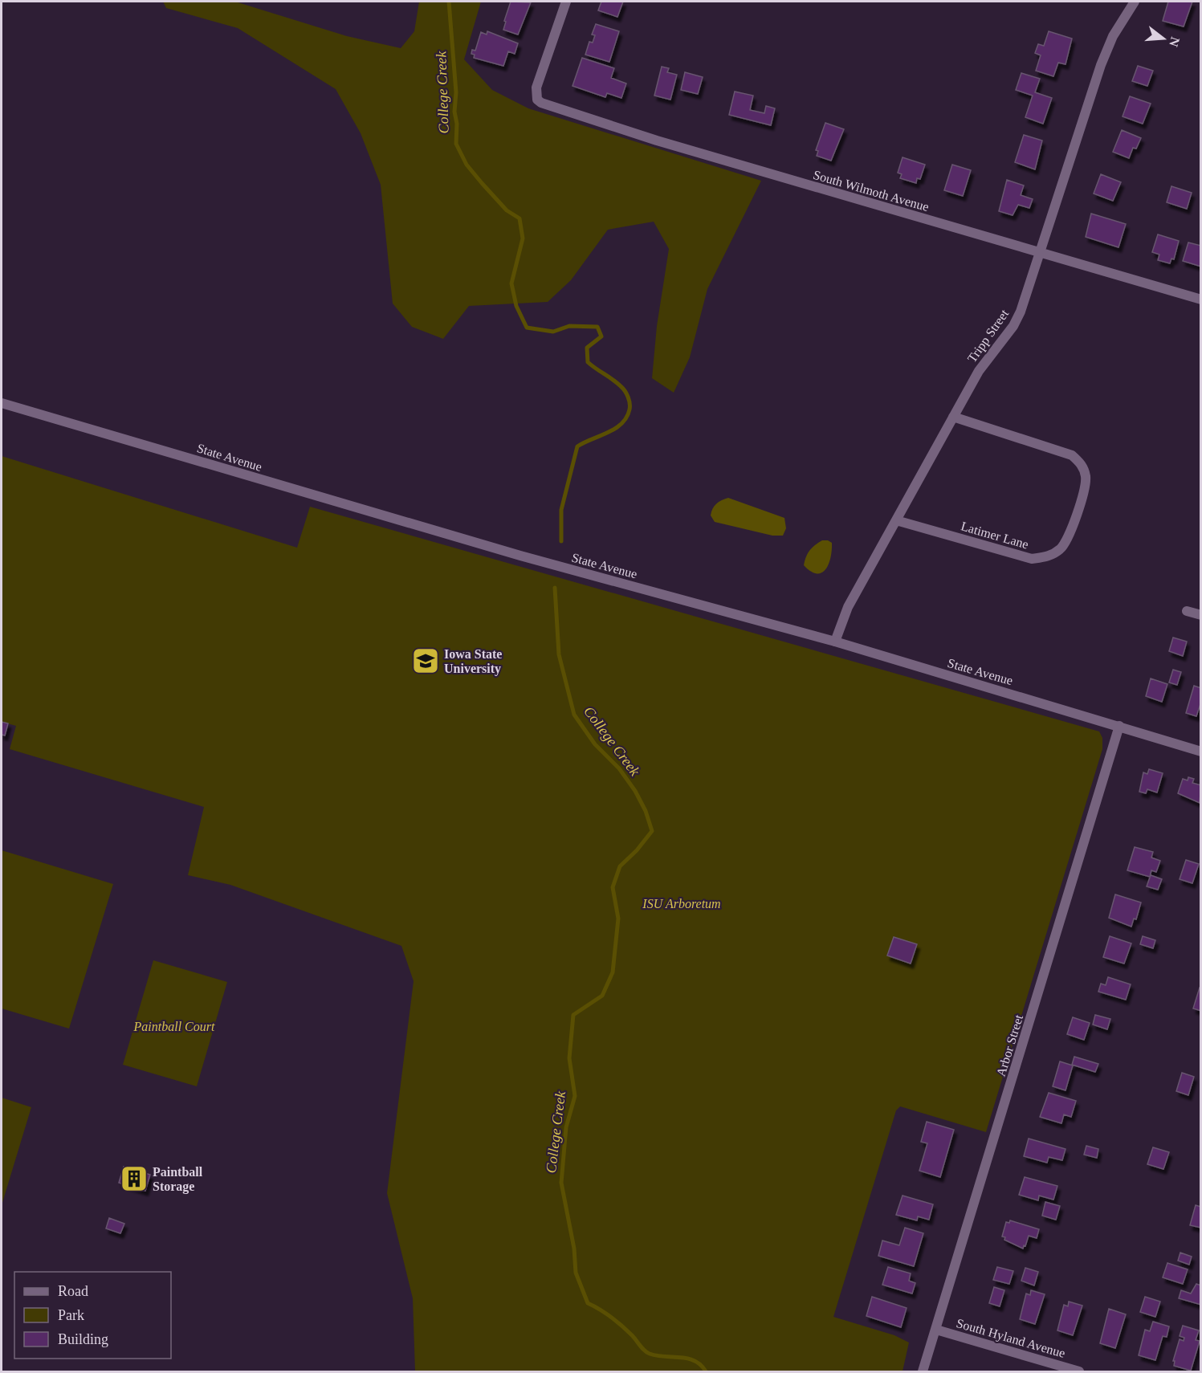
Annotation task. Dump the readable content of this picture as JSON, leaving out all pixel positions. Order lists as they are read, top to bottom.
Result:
{
  "streets": {
    "street": [
      "South Wilmoth Avenue",
      "Tripp Street",
      "State Avenue",
      "Latimer Lane",
      "Arbor Street",
      "South Hyland Avenue"
    ]
  },
  "crossings": [
    ["South Wilmoth Avenue", "Tripp Street"],
    ["Tripp Street", "State Avenue"],
    ["Tripp Street", "Latimer Lane"],
    ["State Avenue", "Arbor Street"],
    ["Arbor Street", "South Hyland Avenue"]
  ],
  "water": ["College Creek"],
  "parks": ["ISU Arboretum", "Paintball Court"],
  "places": {
    "school or university": ["Iowa State University"],
    "building": ["Paintball Storage"]
  },
  "legend": ["Road", "Park", "Building"],
  "north": "right"
}
